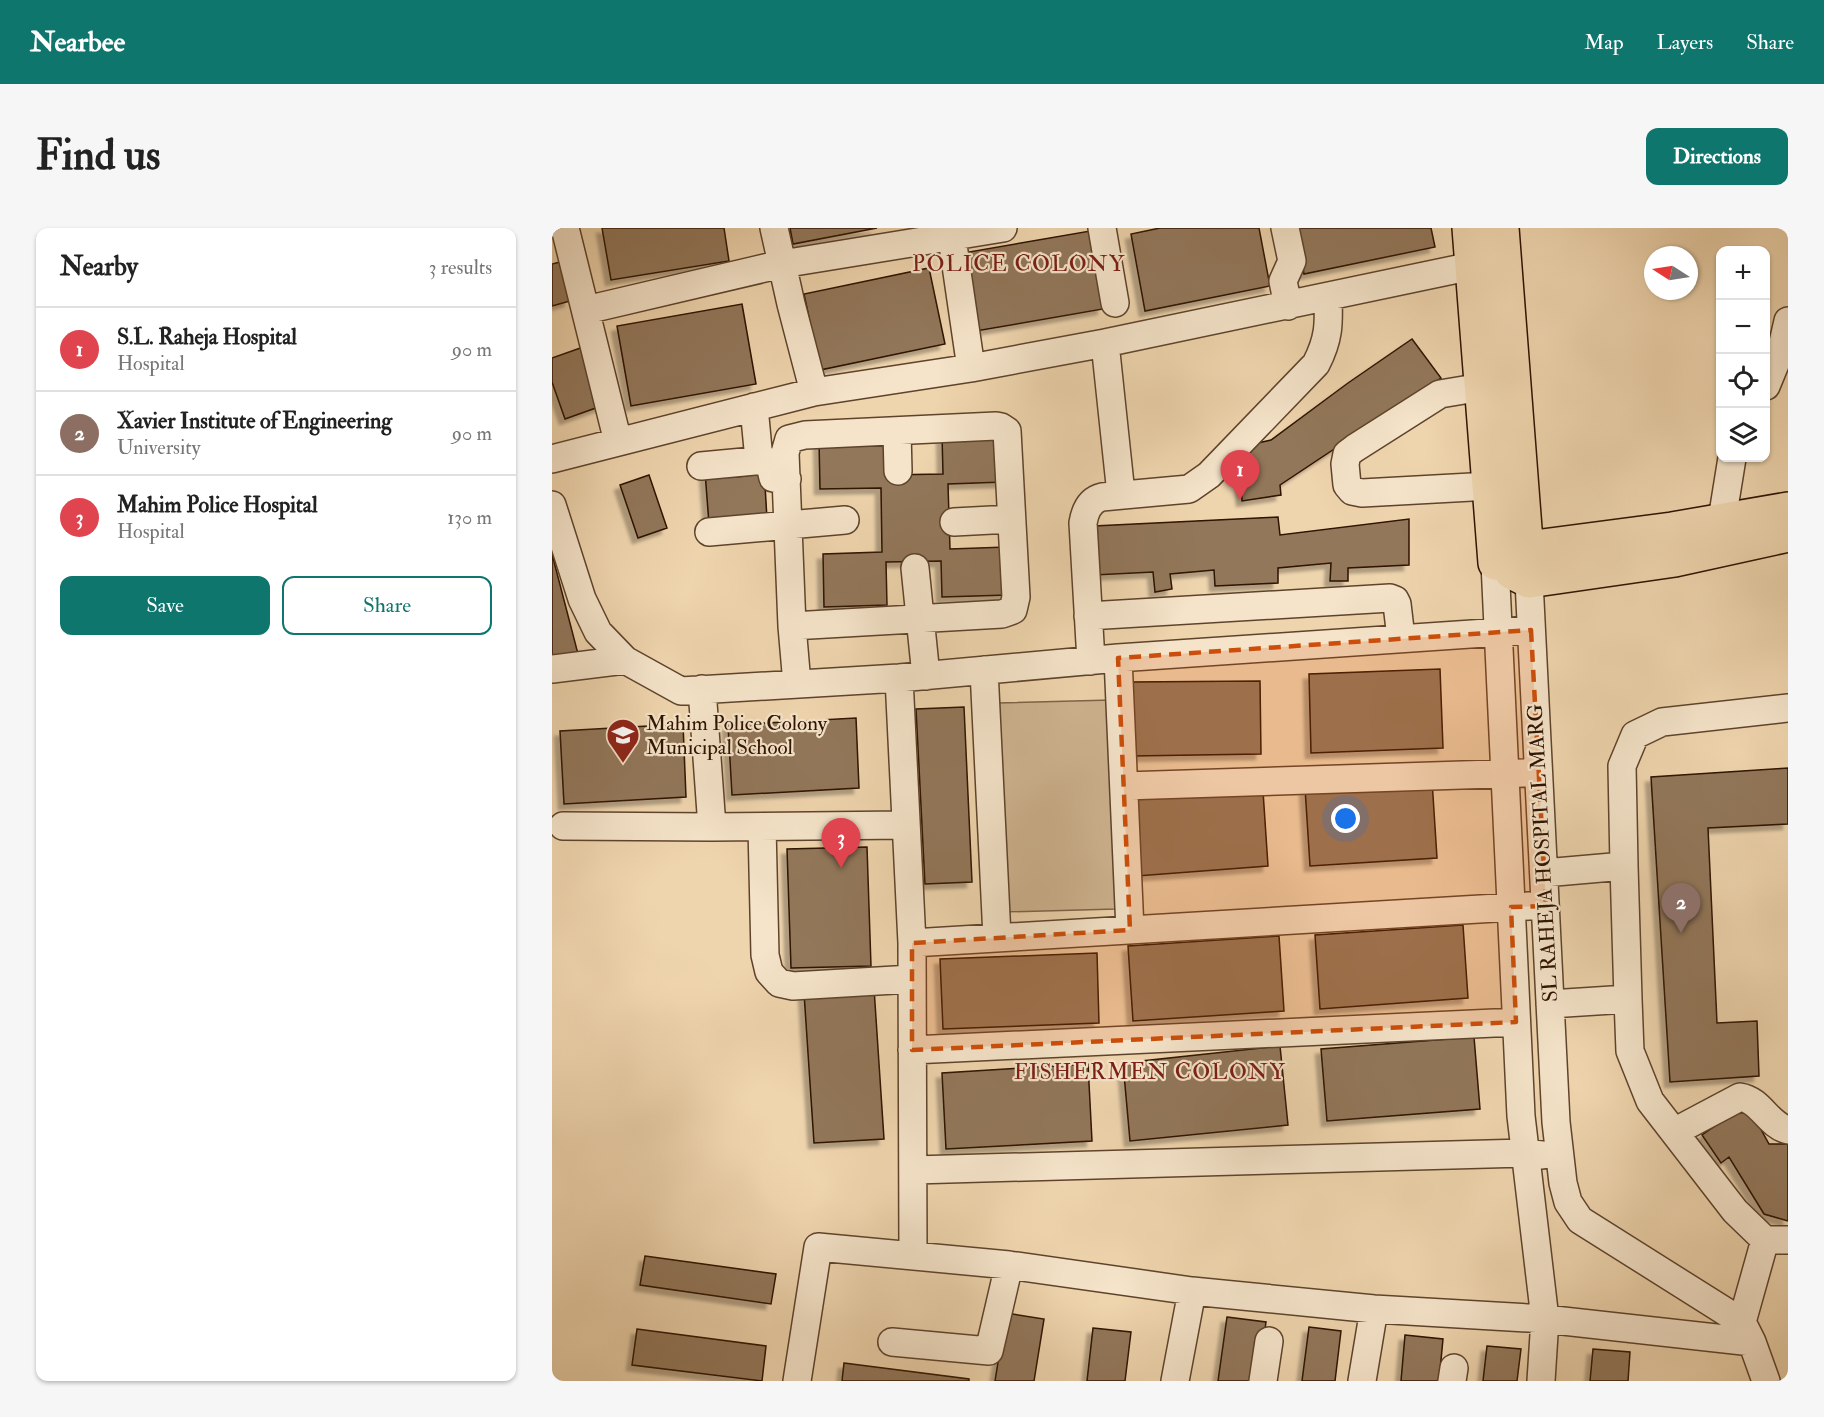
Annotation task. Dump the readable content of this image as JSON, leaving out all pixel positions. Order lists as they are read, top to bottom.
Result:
{
  "streets": {
    "main road": ["SL RAHEJA HOSPITAL MARG"]
  },
  "districts": ["POLICE COLONY", "FISHERMEN COLONY"],
  "places": {
    "school or university": ["Mahim Police Colony Municipal School"]
  },
  "north": "left",
  "page": {
    "header": "Nearbee",
    "nav": ["Map", "Layers", "Share"],
    "buttons": [
      "Directions",
      ["Save", "Share"]
    ],
    "title": "Find us",
    "heading": ["Nearby", "3 results"],
    "map_buttons": ["+", "−"],
    "list": [
      {
        "mark": "1",
        "name": "S.L. Raheja Hospital",
        "note": "Hospital",
        "value": "90 m"
      },
      {
        "mark": "2",
        "name": "Xavier Institute of Engineering",
        "note": "University",
        "value": "90 m"
      },
      {
        "mark": "3",
        "name": "Mahim Police Hospital",
        "note": "Hospital",
        "value": "130 m"
      }
    ],
    "pins": ["1", "3", "2"]
  }
}
